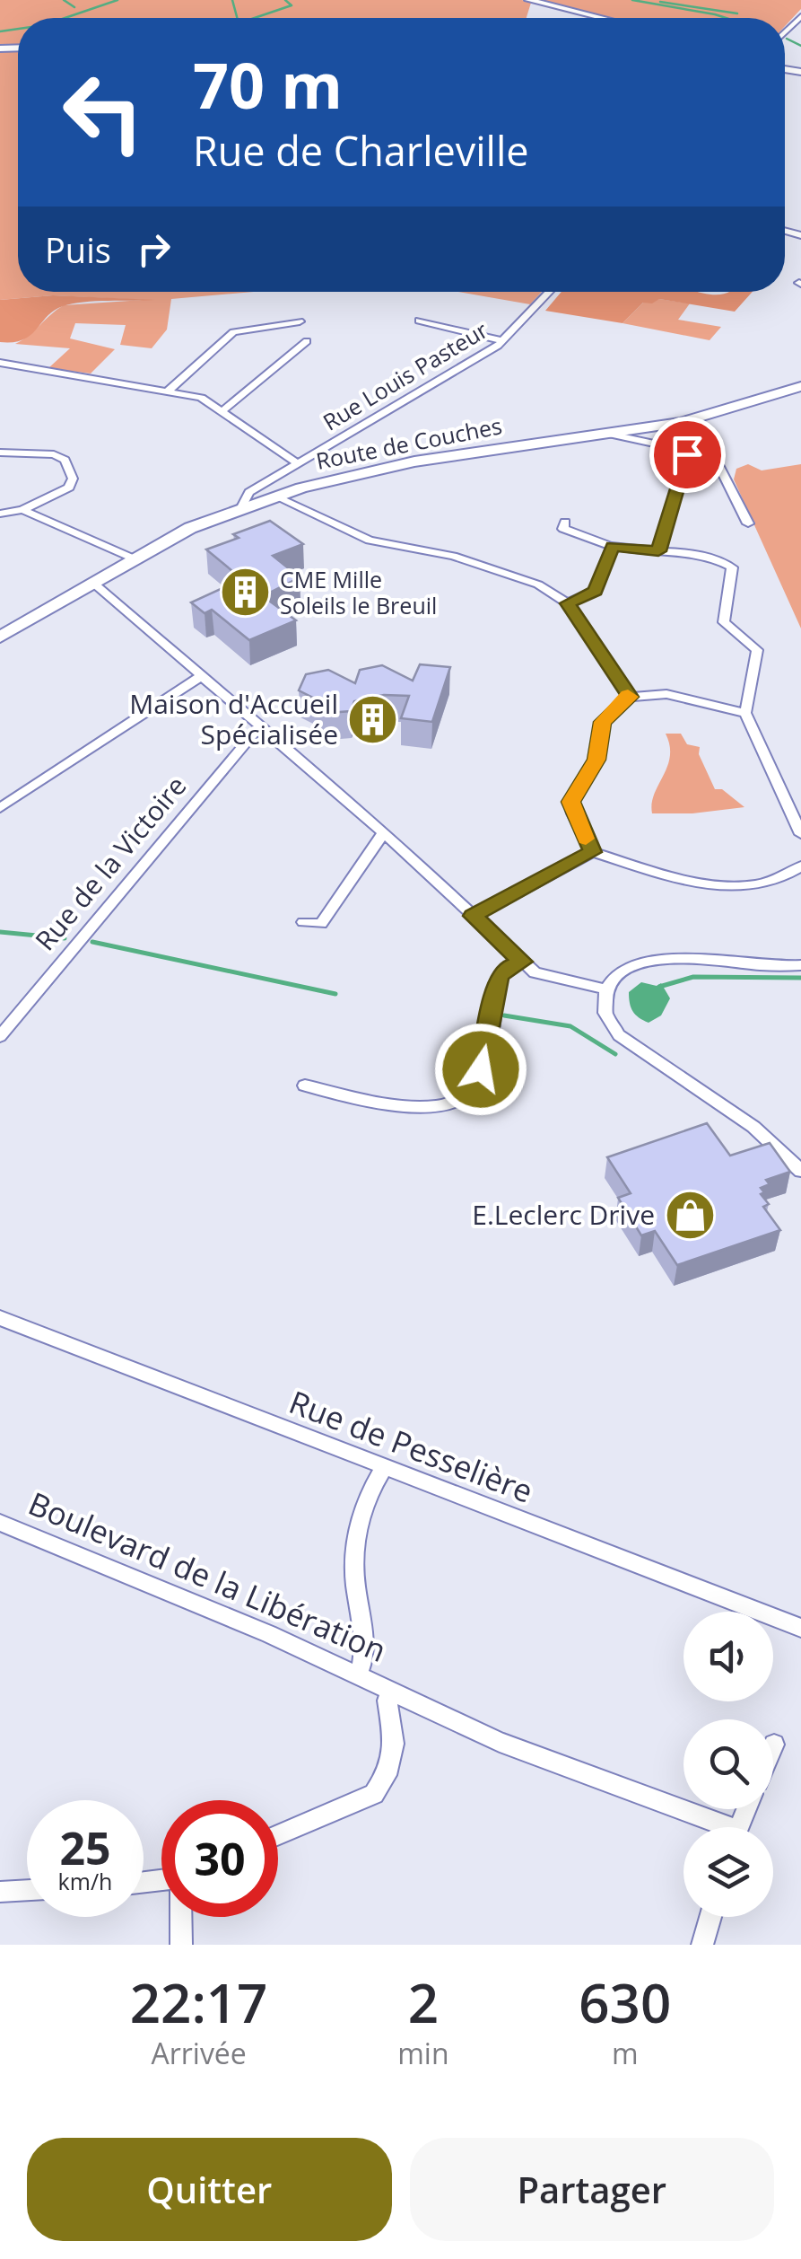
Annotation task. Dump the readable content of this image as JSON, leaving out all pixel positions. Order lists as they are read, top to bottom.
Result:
{
  "streets": {
    "main road": ["Route de Couches"],
    "street": [
      "Rue Louis Pasteur",
      "Rue de la Victoire",
      "Rue de Pesselière",
      "Boulevard de la Libération"
    ]
  },
  "crossings": [
    ["Rue Louis Pasteur", "Route de Couches"]
  ],
  "places": {
    "building": ["CME Mille Soleils le Breuil", "Maison d'Accueil Spécialisée"],
    "shop": ["E.Leclerc Drive"]
  },
  "page": {
    "turn": ["70 m", "Rue de Charleville"],
    "then": "Puis",
    "speed": "25 km/h",
    "limit": "30",
    "eta": [
      "22:17",
      "Arrivée",
      "2",
      "min",
      "630",
      "m"
    ],
    "buttons": ["Quitter", "Partager"]
  }
}
